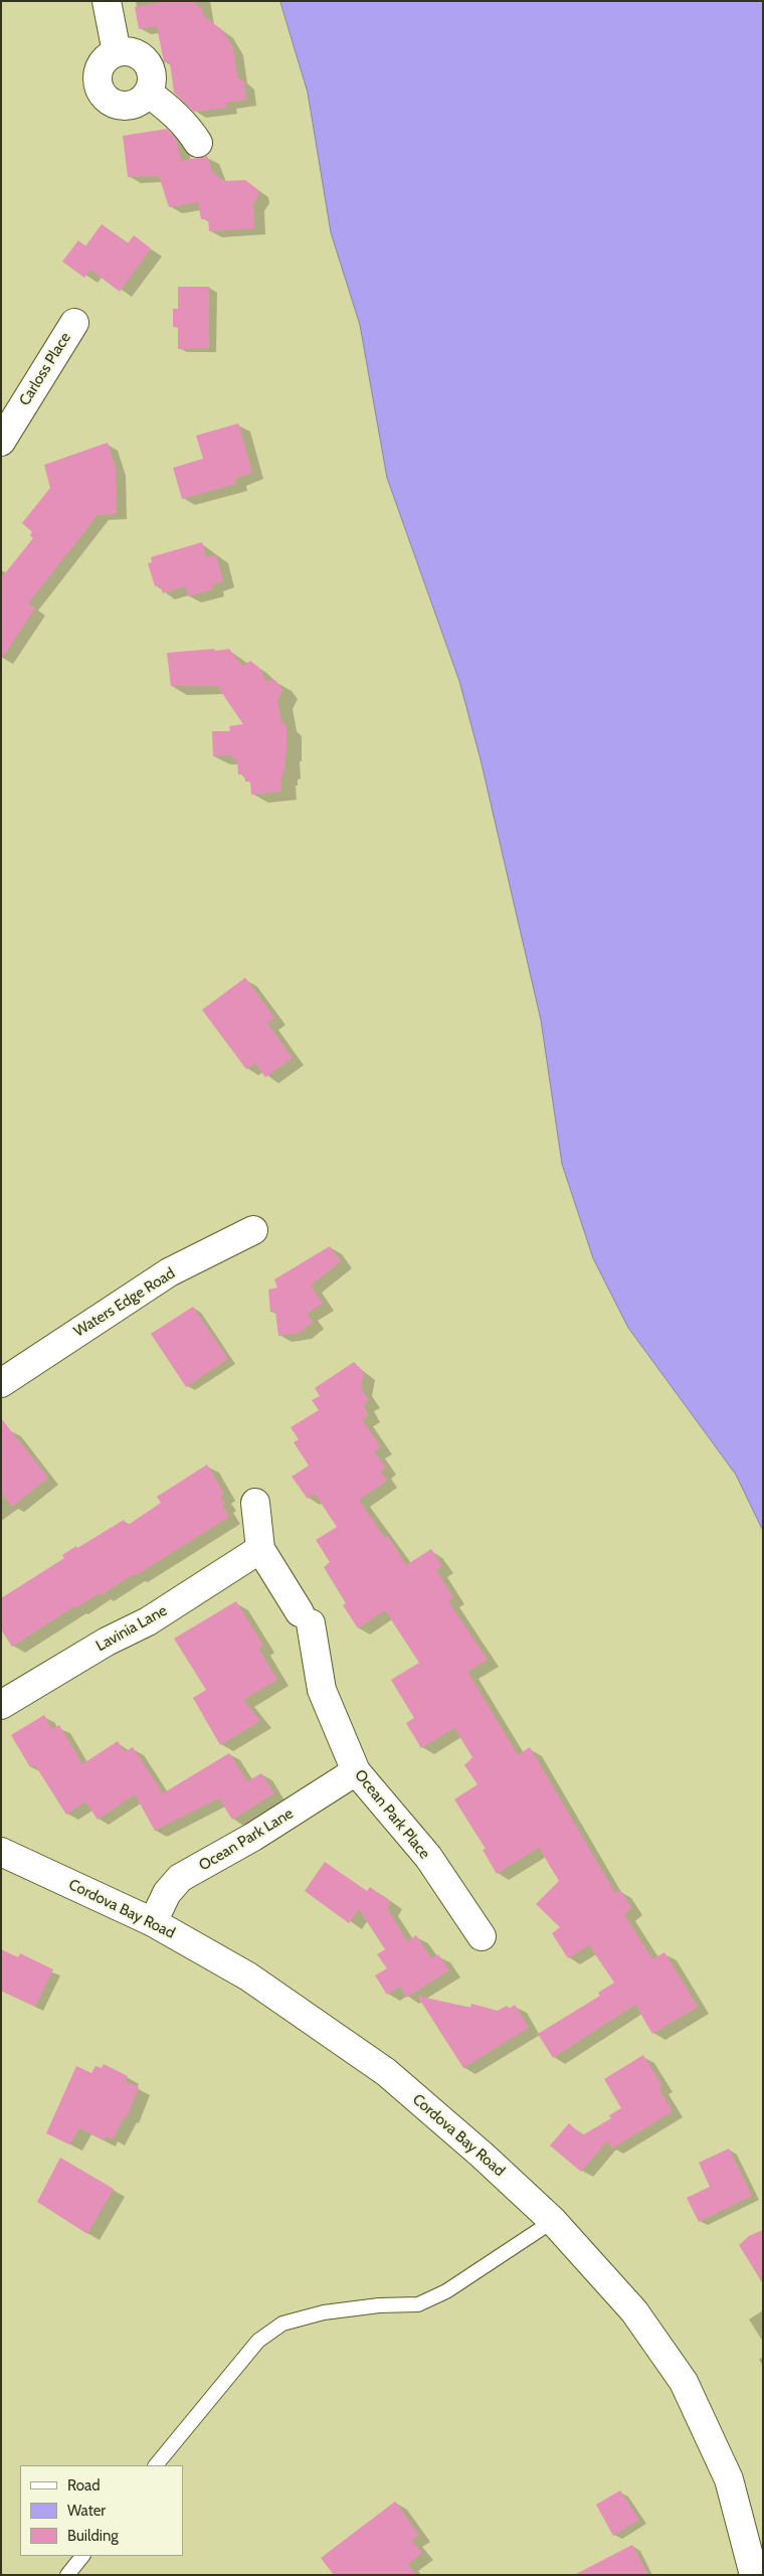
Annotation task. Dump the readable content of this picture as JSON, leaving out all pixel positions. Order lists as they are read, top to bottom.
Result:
{
  "streets": {
    "street": [
      "Carloss Place",
      "Waters Edge Road",
      "Lavinia Lane",
      "Ocean Park Place",
      "Ocean Park Lane",
      "Cordova Bay Road"
    ]
  },
  "crossings": [
    ["Lavinia Lane", "Ocean Park Place"],
    ["Ocean Park Place", "Ocean Park Lane"],
    ["Ocean Park Lane", "Cordova Bay Road"]
  ],
  "legend": ["Road", "Water", "Building"]
}
